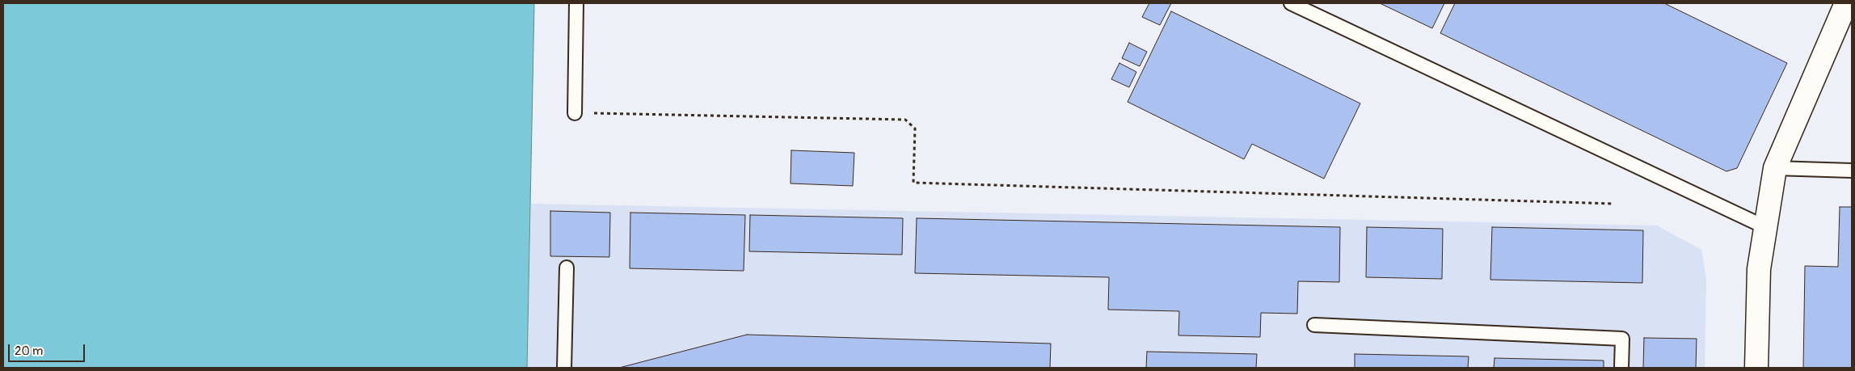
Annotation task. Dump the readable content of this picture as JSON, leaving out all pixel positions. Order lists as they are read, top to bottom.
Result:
{
  "scale_bar": "20 m"
}
